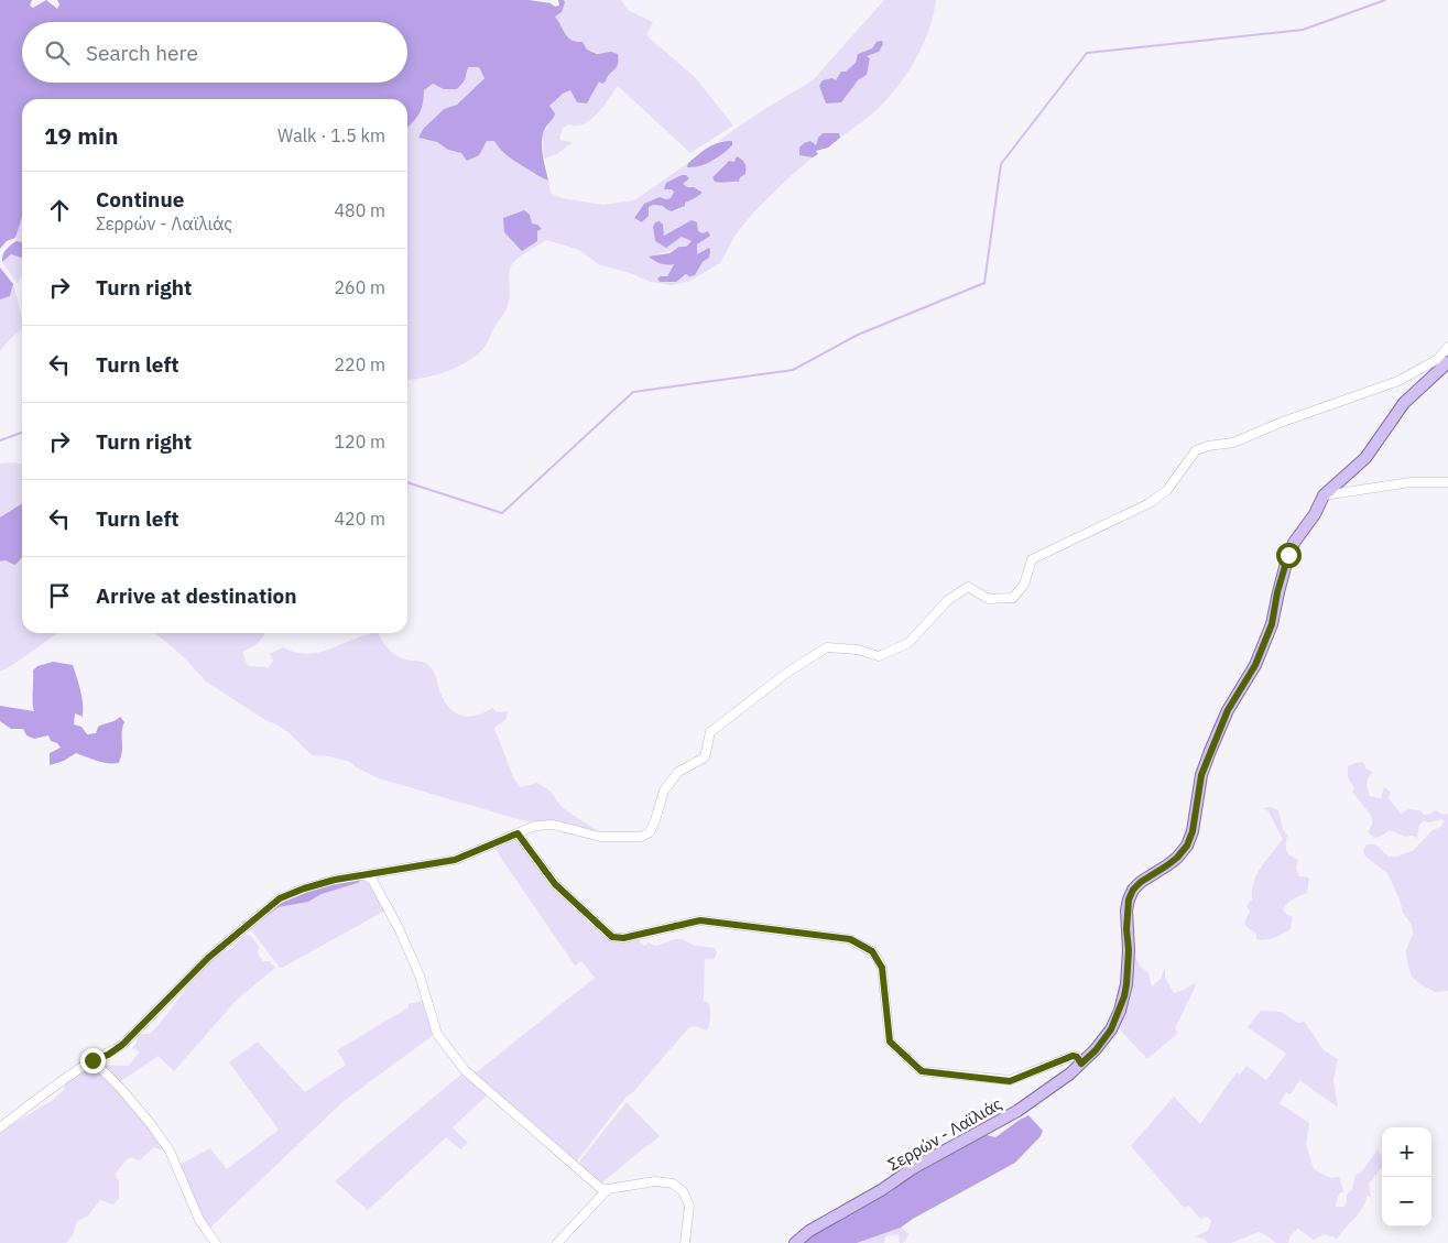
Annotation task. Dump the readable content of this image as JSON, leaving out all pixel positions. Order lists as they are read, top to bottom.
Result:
{
  "streets": {
    "main road": ["Σερρών - Λαϊλιάς"]
  },
  "page": {
    "search": "Search here",
    "heading": ["19 min", "Walk · 1.5 km"],
    "list": [
      ["Continue", "Σερρών - Λαϊλιάς", "480 m"],
      ["Turn right", "260 m"],
      ["Turn left", "220 m"],
      ["Turn right", "120 m"],
      ["Turn left", "420 m"],
      "Arrive at destination"
    ],
    "map_buttons": ["+", "−"]
  }
}
